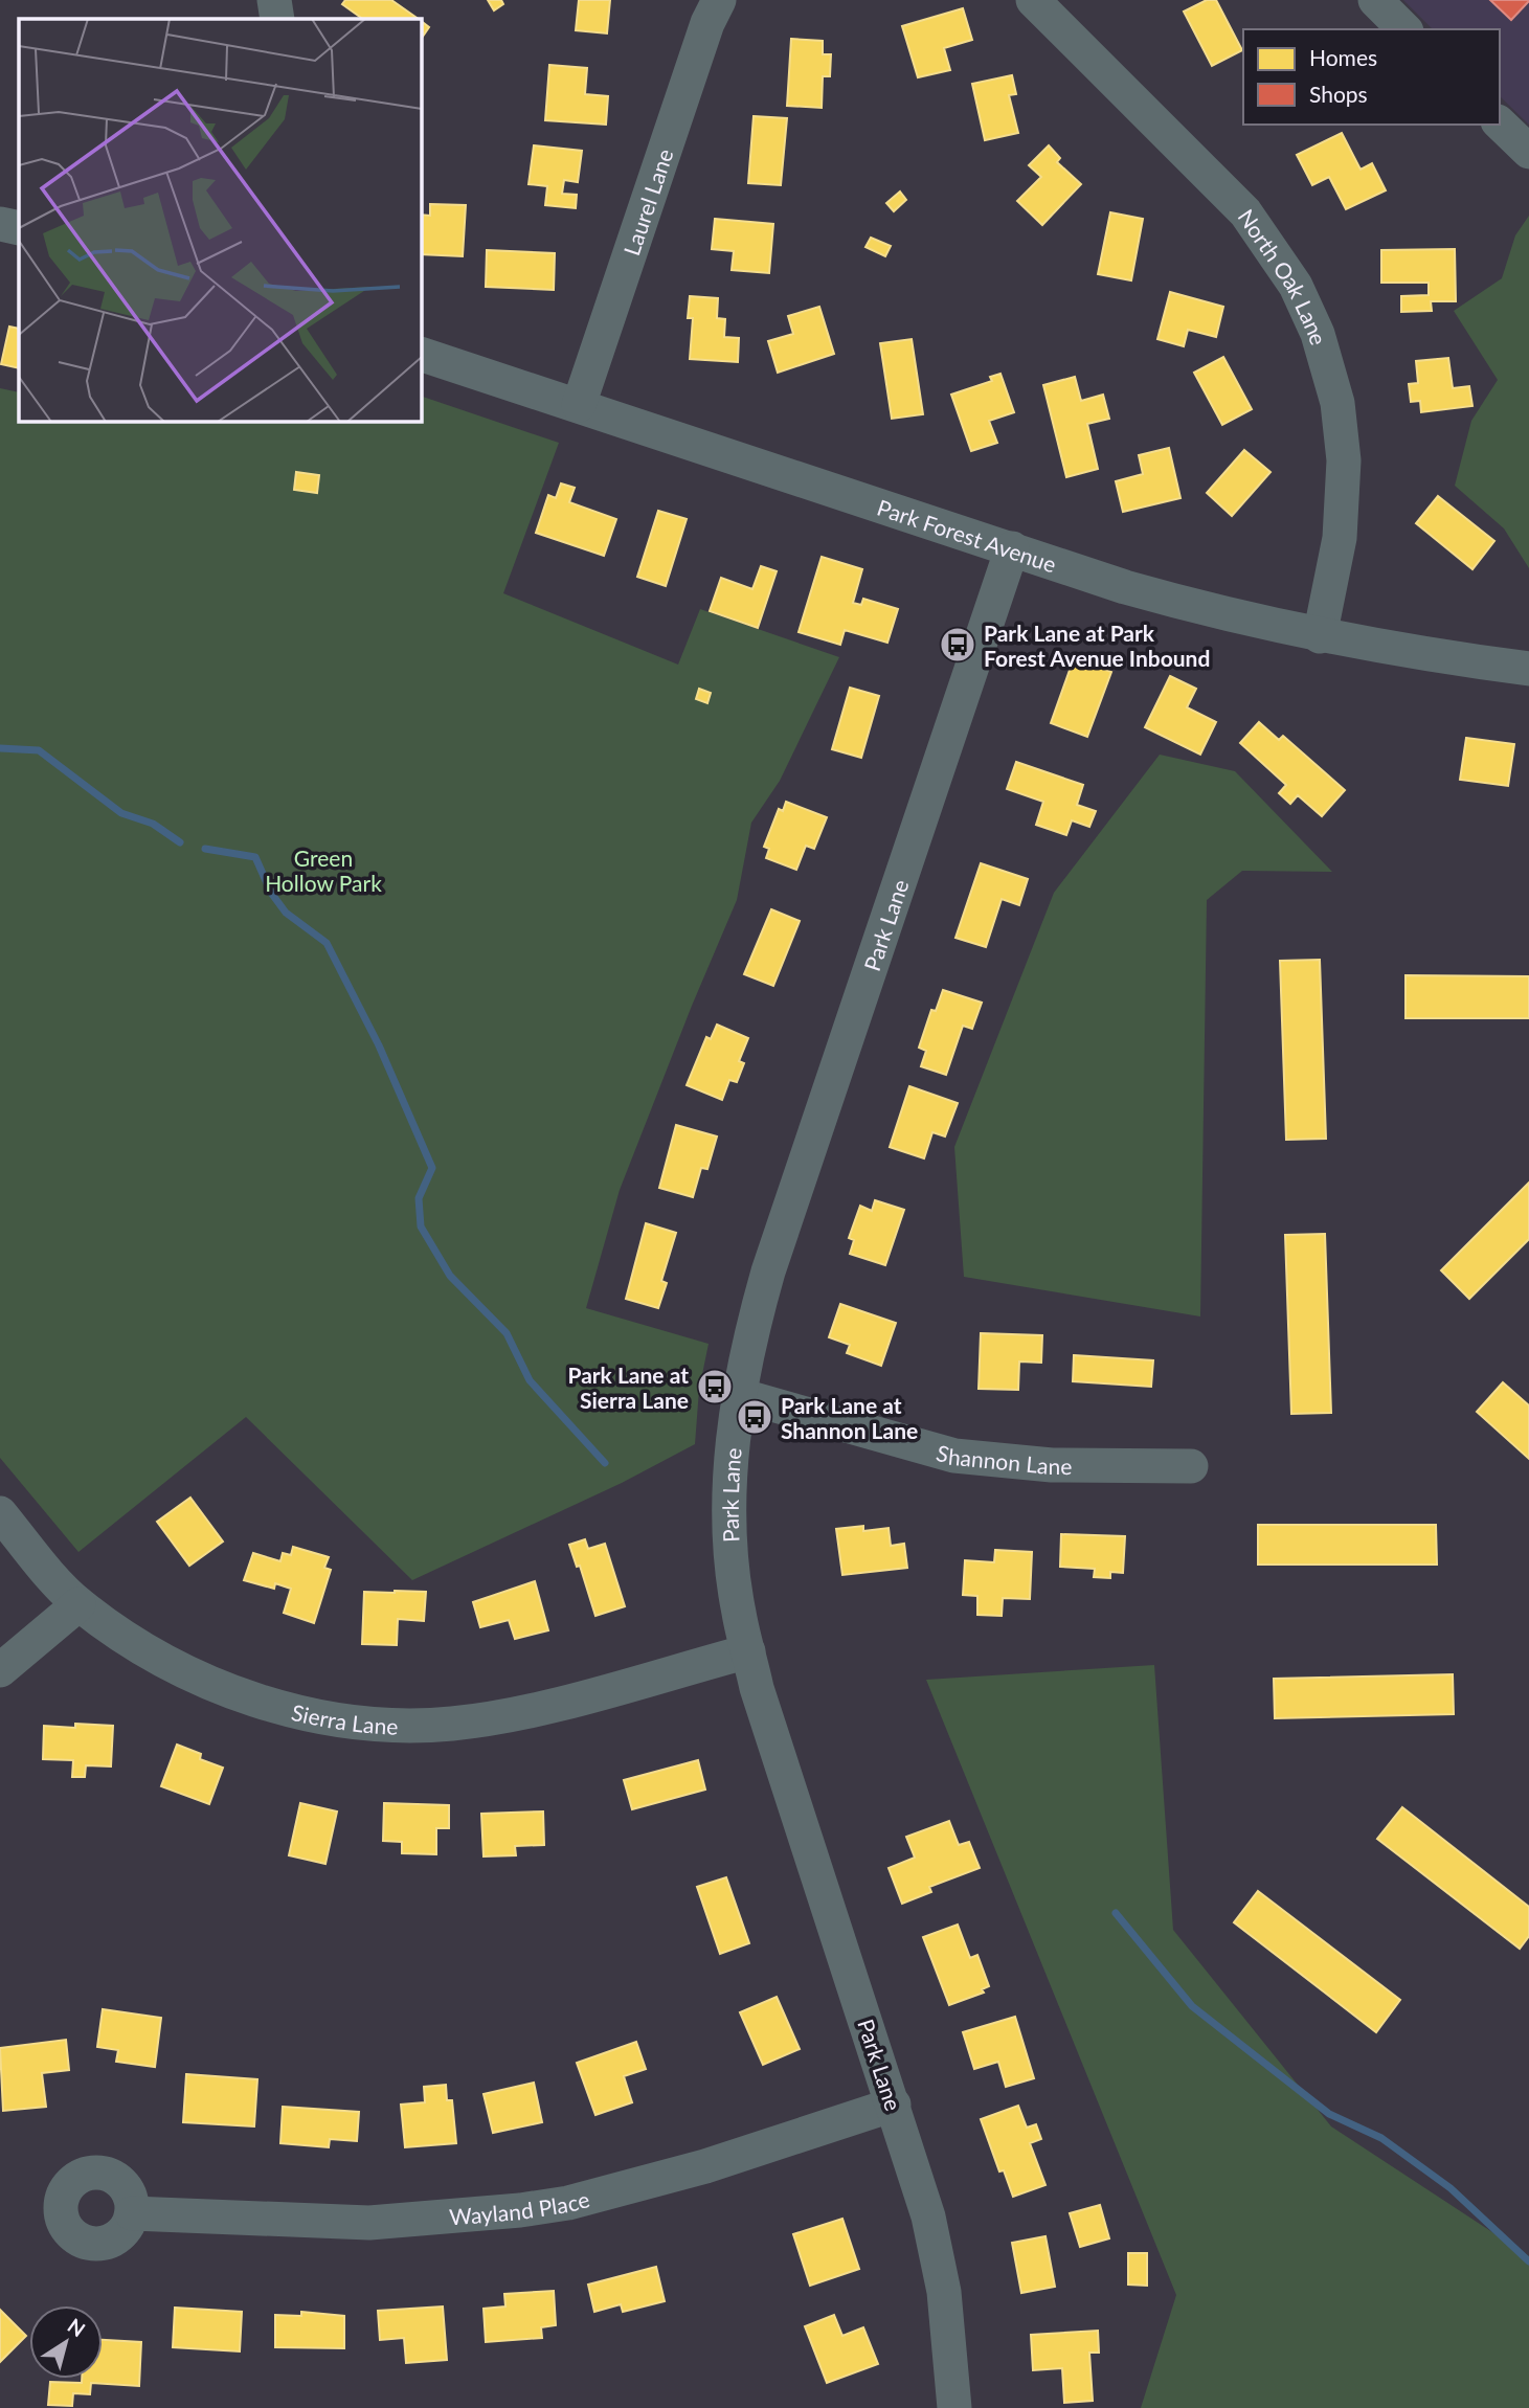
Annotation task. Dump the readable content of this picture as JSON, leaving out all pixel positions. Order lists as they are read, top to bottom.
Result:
{
  "streets": {
    "street": [
      "Laurel Lane",
      "North Oak Lane",
      "Park Forest Avenue",
      "Park Lane",
      "Shannon Lane",
      "Sierra Lane",
      "Wayland Place"
    ]
  },
  "crossings": [
    ["Laurel Lane", "Park Forest Avenue"],
    ["North Oak Lane", "Park Forest Avenue"],
    ["Park Forest Avenue", "Park Lane"],
    ["Park Lane", "Shannon Lane"],
    ["Park Lane", "Sierra Lane"],
    ["Park Lane", "Wayland Place"]
  ],
  "parks": ["Green Hollow Park"],
  "places": {
    "bus stop": ["Park Lane at Park Forest Avenue Inbound", "Park Lane at Sierra Lane", "Park Lane at Shannon Lane"]
  },
  "legend": ["Homes", "Shops"],
  "north": "top right"
}
